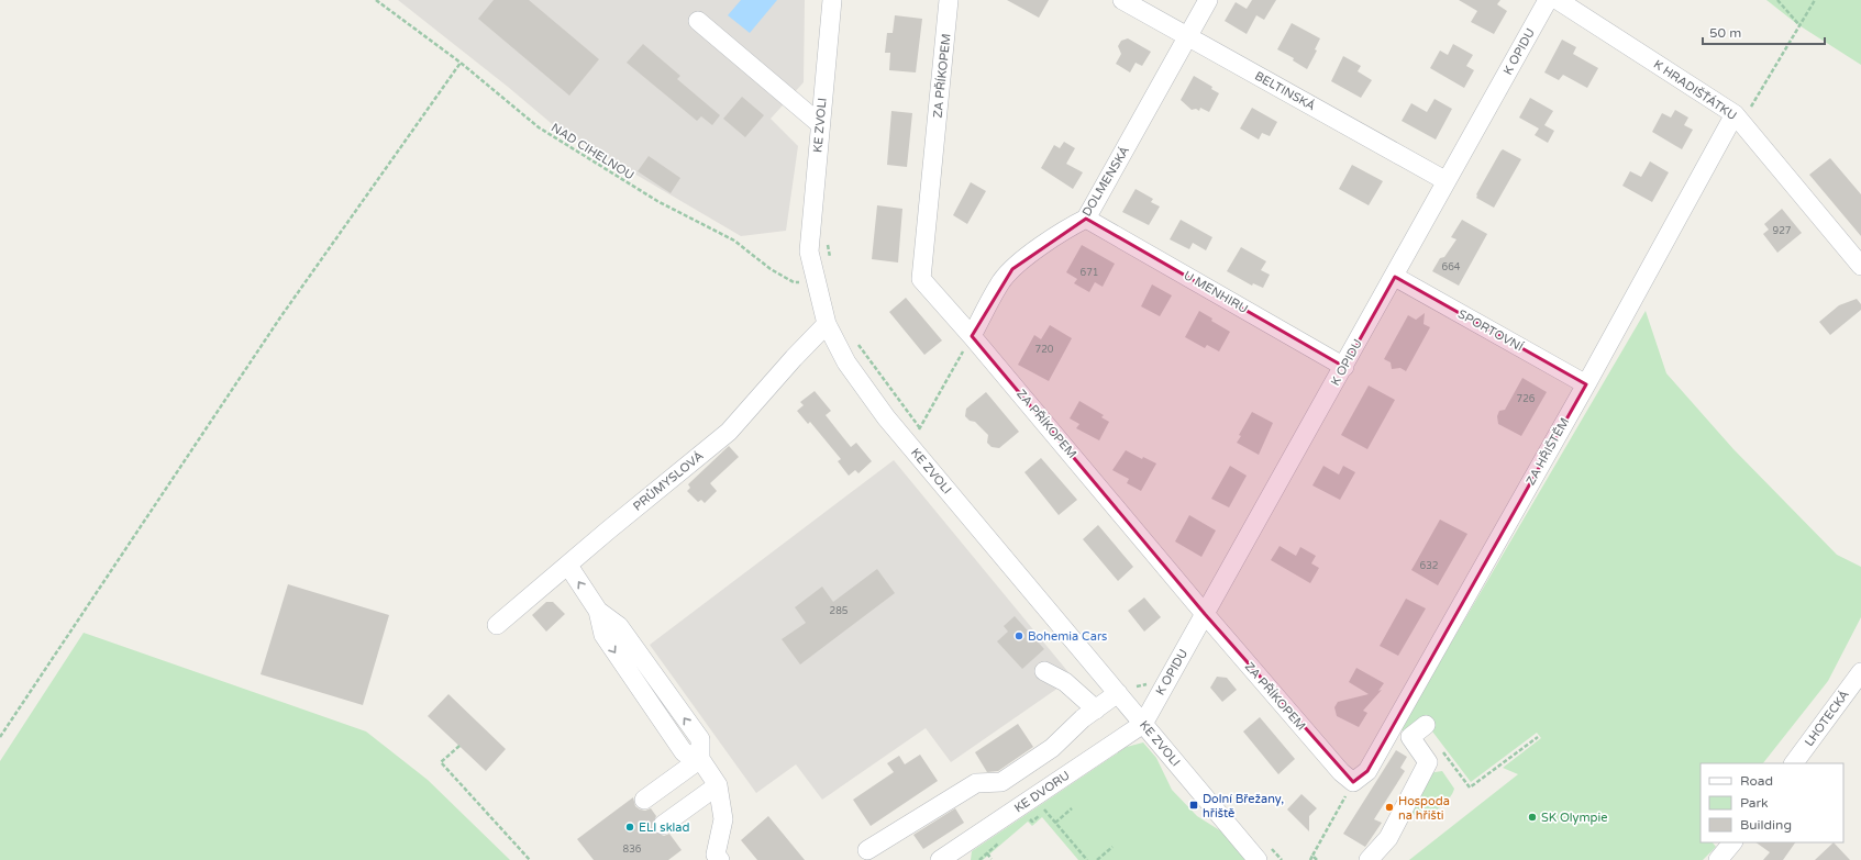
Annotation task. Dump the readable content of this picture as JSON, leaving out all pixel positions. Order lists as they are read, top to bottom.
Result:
{
  "streets": {
    "street": [
      "K OPIDU",
      "ZA PŘÍKOPEM",
      "K HRADIŠŤÁTKU",
      "BELTINSKÁ",
      "KE ZVOLI",
      "DOLMENSKÁ",
      "U MENHIRU",
      "SPORTOVNÍ",
      "ZA HŘIŠTĚM",
      "PRŮMYSLOVÁ",
      "LHOTECKÁ",
      "KE DVORU"
    ],
    "path": ["NAD CIHELNOU"]
  },
  "crossings": [
    ["K OPIDU", "ZA PŘÍKOPEM"],
    ["K OPIDU", "BELTINSKÁ"],
    ["K OPIDU", "KE ZVOLI"],
    ["K OPIDU", "U MENHIRU"],
    ["K OPIDU", "SPORTOVNÍ"],
    ["K OPIDU", "KE DVORU"],
    ["ZA PŘÍKOPEM", "DOLMENSKÁ"],
    ["ZA PŘÍKOPEM", "ZA HŘIŠTĚM"],
    ["K HRADIŠŤÁTKU", "ZA HŘIŠTĚM"],
    ["BELTINSKÁ", "DOLMENSKÁ"],
    ["KE ZVOLI", "NAD CIHELNOU"],
    ["KE ZVOLI", "PRŮMYSLOVÁ"],
    ["KE ZVOLI", "KE DVORU"],
    ["DOLMENSKÁ", "U MENHIRU"],
    ["SPORTOVNÍ", "ZA HŘIŠTĚM"]
  ],
  "places": {
    "other": [
      "Bohemia Cars",
      "Hospoda na hřišti",
      "SK Olympie",
      "ELI sklad"
    ],
    "transit": ["Dolní Břežany, hřiště"]
  },
  "house_numbers": [
    "927",
    "664",
    "671",
    "720",
    "726",
    "632",
    "285",
    "836"
  ],
  "legend": ["Road", "Park", "Building"],
  "scale_bar": "50 m"
}
